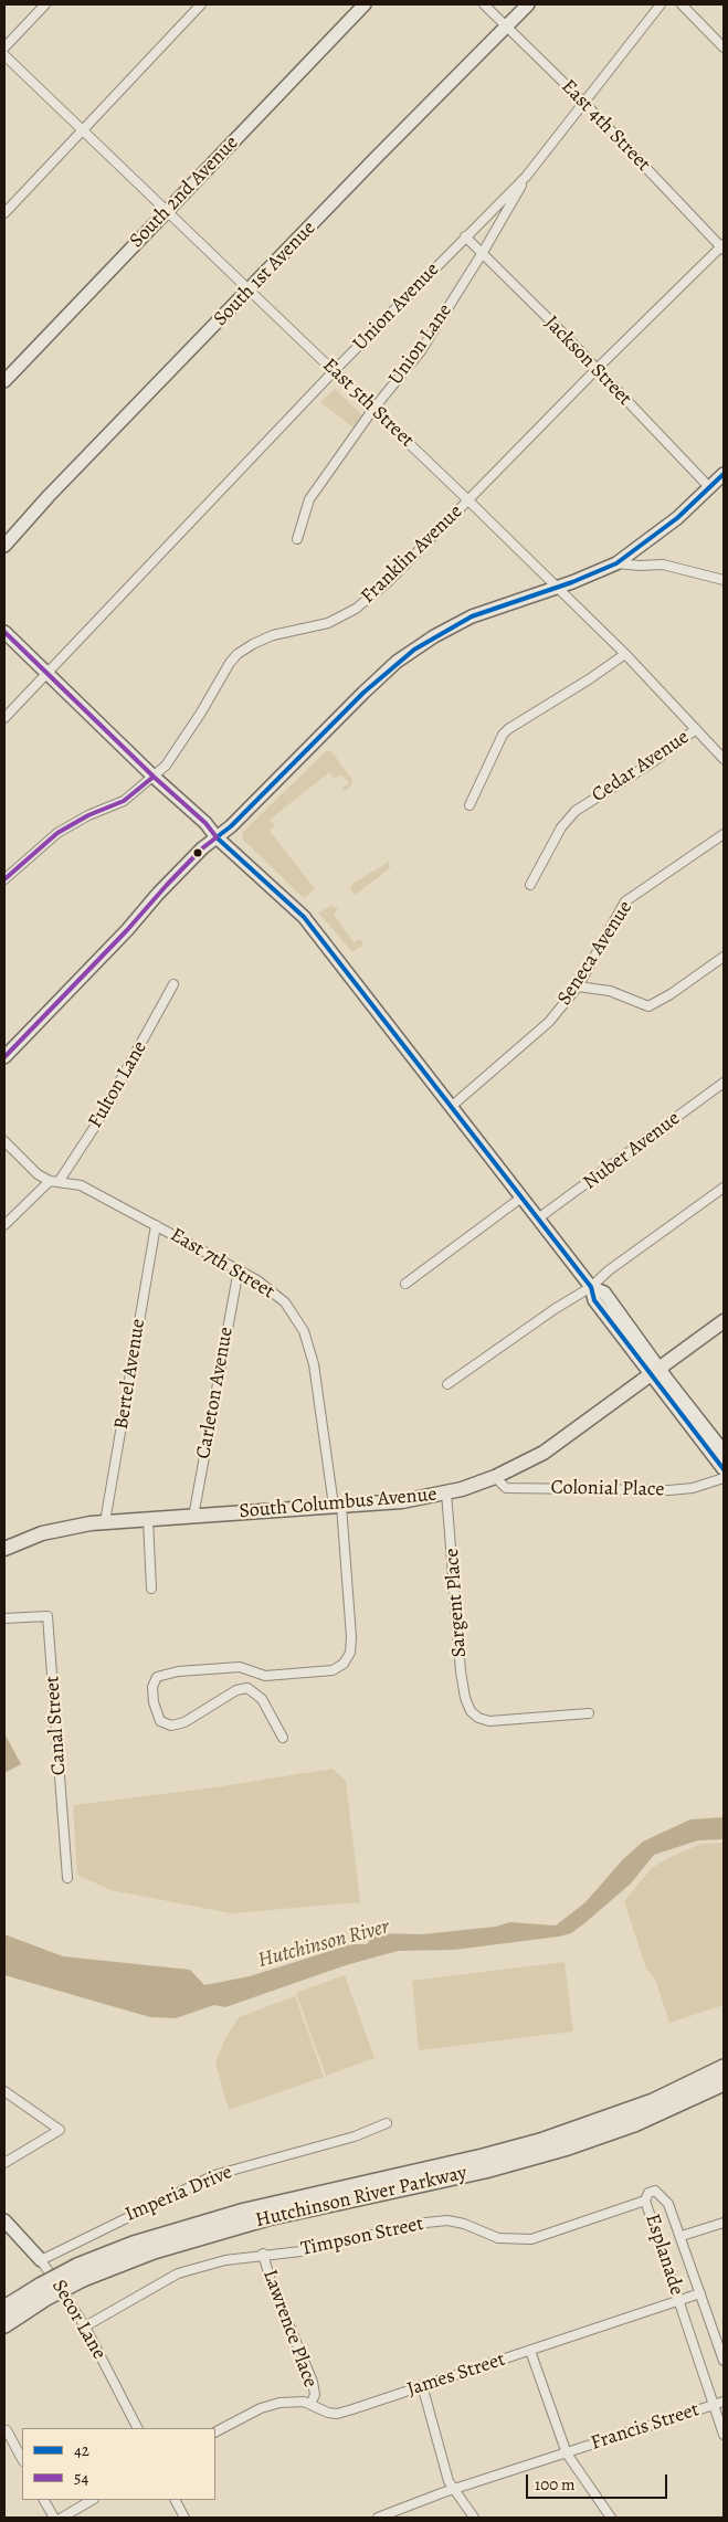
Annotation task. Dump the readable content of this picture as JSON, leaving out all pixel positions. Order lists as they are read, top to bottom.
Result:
{
  "streets": {
    "highway": ["Hutchinson River Parkway"],
    "main road": ["South Columbus Avenue"],
    "street": [
      "East 4th Street",
      "South 2nd Avenue",
      "South 1st Avenue",
      "Union Avenue",
      "Union Lane",
      "Jackson Street",
      "East 5th Street",
      "Franklin Avenue",
      "Cedar Avenue",
      "Seneca Avenue",
      "Fulton Lane",
      "Nuber Avenue",
      "East 7th Street",
      "Bertel Avenue",
      "Carleton Avenue",
      "Colonial Place",
      "Sargent Place",
      "Canal Street",
      "Imperia Drive",
      "Timpson Street",
      "Esplanade",
      "Secor Lane",
      "Lawrence Place",
      "James Street",
      "Francis Street"
    ]
  },
  "crossings": [
    ["East 4th Street", "South 1st Avenue"],
    ["East 4th Street", "Union Avenue"],
    ["East 4th Street", "Franklin Avenue"],
    ["South 2nd Avenue", "East 5th Street"],
    ["South 1st Avenue", "East 5th Street"],
    ["Union Avenue", "Union Lane"],
    ["Union Avenue", "Jackson Street"],
    ["Union Avenue", "East 5th Street"],
    ["Union Lane", "Jackson Street"],
    ["Union Lane", "East 5th Street"],
    ["Jackson Street", "Franklin Avenue"],
    ["East 5th Street", "Franklin Avenue"],
    ["East 5th Street", "Cedar Avenue"],
    ["Fulton Lane", "East 7th Street"],
    ["East 7th Street", "Bertel Avenue"],
    ["East 7th Street", "Carleton Avenue"],
    ["East 7th Street", "South Columbus Avenue"],
    ["Bertel Avenue", "South Columbus Avenue"],
    ["Carleton Avenue", "South Columbus Avenue"],
    ["Colonial Place", "South Columbus Avenue"],
    ["South Columbus Avenue", "Sargent Place"],
    ["Imperia Drive", "Secor Lane"],
    ["Timpson Street", "Esplanade"],
    ["Timpson Street", "Secor Lane"],
    ["Timpson Street", "Lawrence Place"],
    ["Esplanade", "James Street"],
    ["Esplanade", "Francis Street"],
    ["Lawrence Place", "James Street"]
  ],
  "water": ["Hutchinson River"],
  "lines": ["transit line 42", "transit line 54"],
  "legend": ["42", "54"],
  "scale_bar": "100 m"
}
